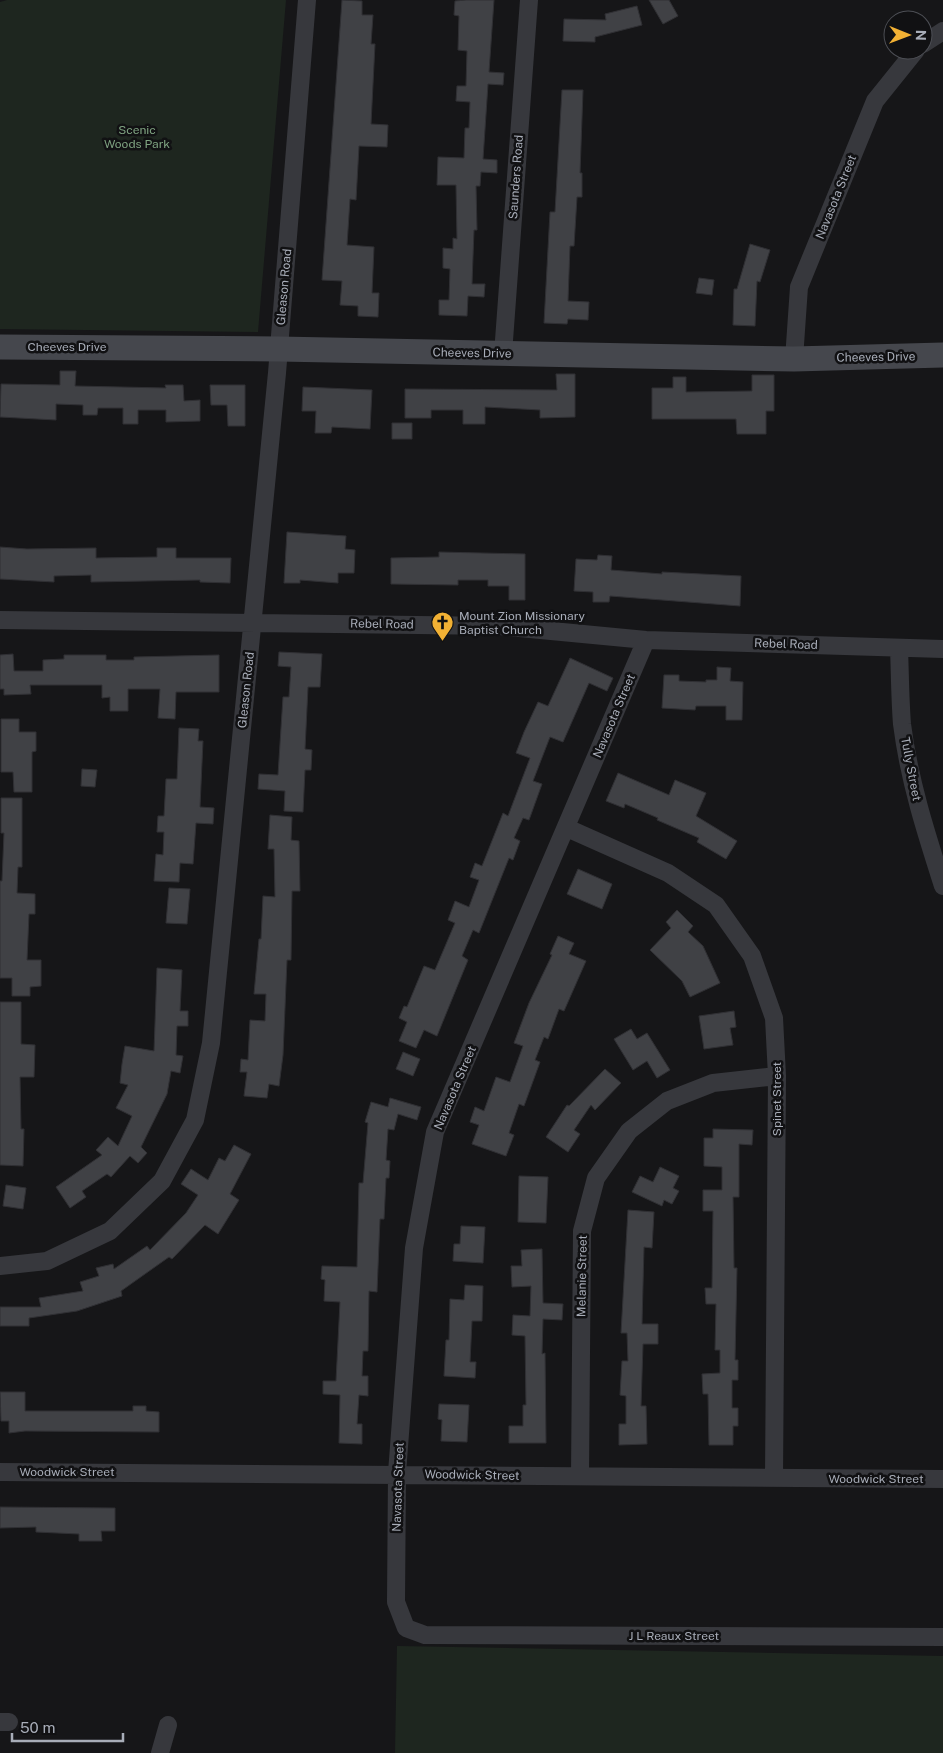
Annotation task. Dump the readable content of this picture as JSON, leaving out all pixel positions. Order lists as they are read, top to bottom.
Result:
{
  "streets": {
    "street": [
      "Saunders Road",
      "Navasota Street",
      "Gleason Road",
      "Cheeves Drive",
      "Rebel Road",
      "Tully Street",
      "Spinet Street",
      "Melanie Street",
      "Woodwick Street",
      "J L Reaux Street"
    ]
  },
  "crossings": [
    ["Saunders Road", "Cheeves Drive"],
    ["Navasota Street", "Cheeves Drive"],
    ["Navasota Street", "Rebel Road"],
    ["Navasota Street", "Spinet Street"],
    ["Navasota Street", "Woodwick Street"],
    ["Navasota Street", "J L Reaux Street"],
    ["Gleason Road", "Cheeves Drive"],
    ["Gleason Road", "Rebel Road"],
    ["Rebel Road", "Tully Street"],
    ["Spinet Street", "Melanie Street"],
    ["Spinet Street", "Woodwick Street"],
    ["Melanie Street", "Woodwick Street"]
  ],
  "parks": ["Scenic Woods Park"],
  "places": {
    "church": ["Mount Zion Missionary Baptist Church"]
  },
  "scale_bar": "50 m",
  "north": "right"
}
